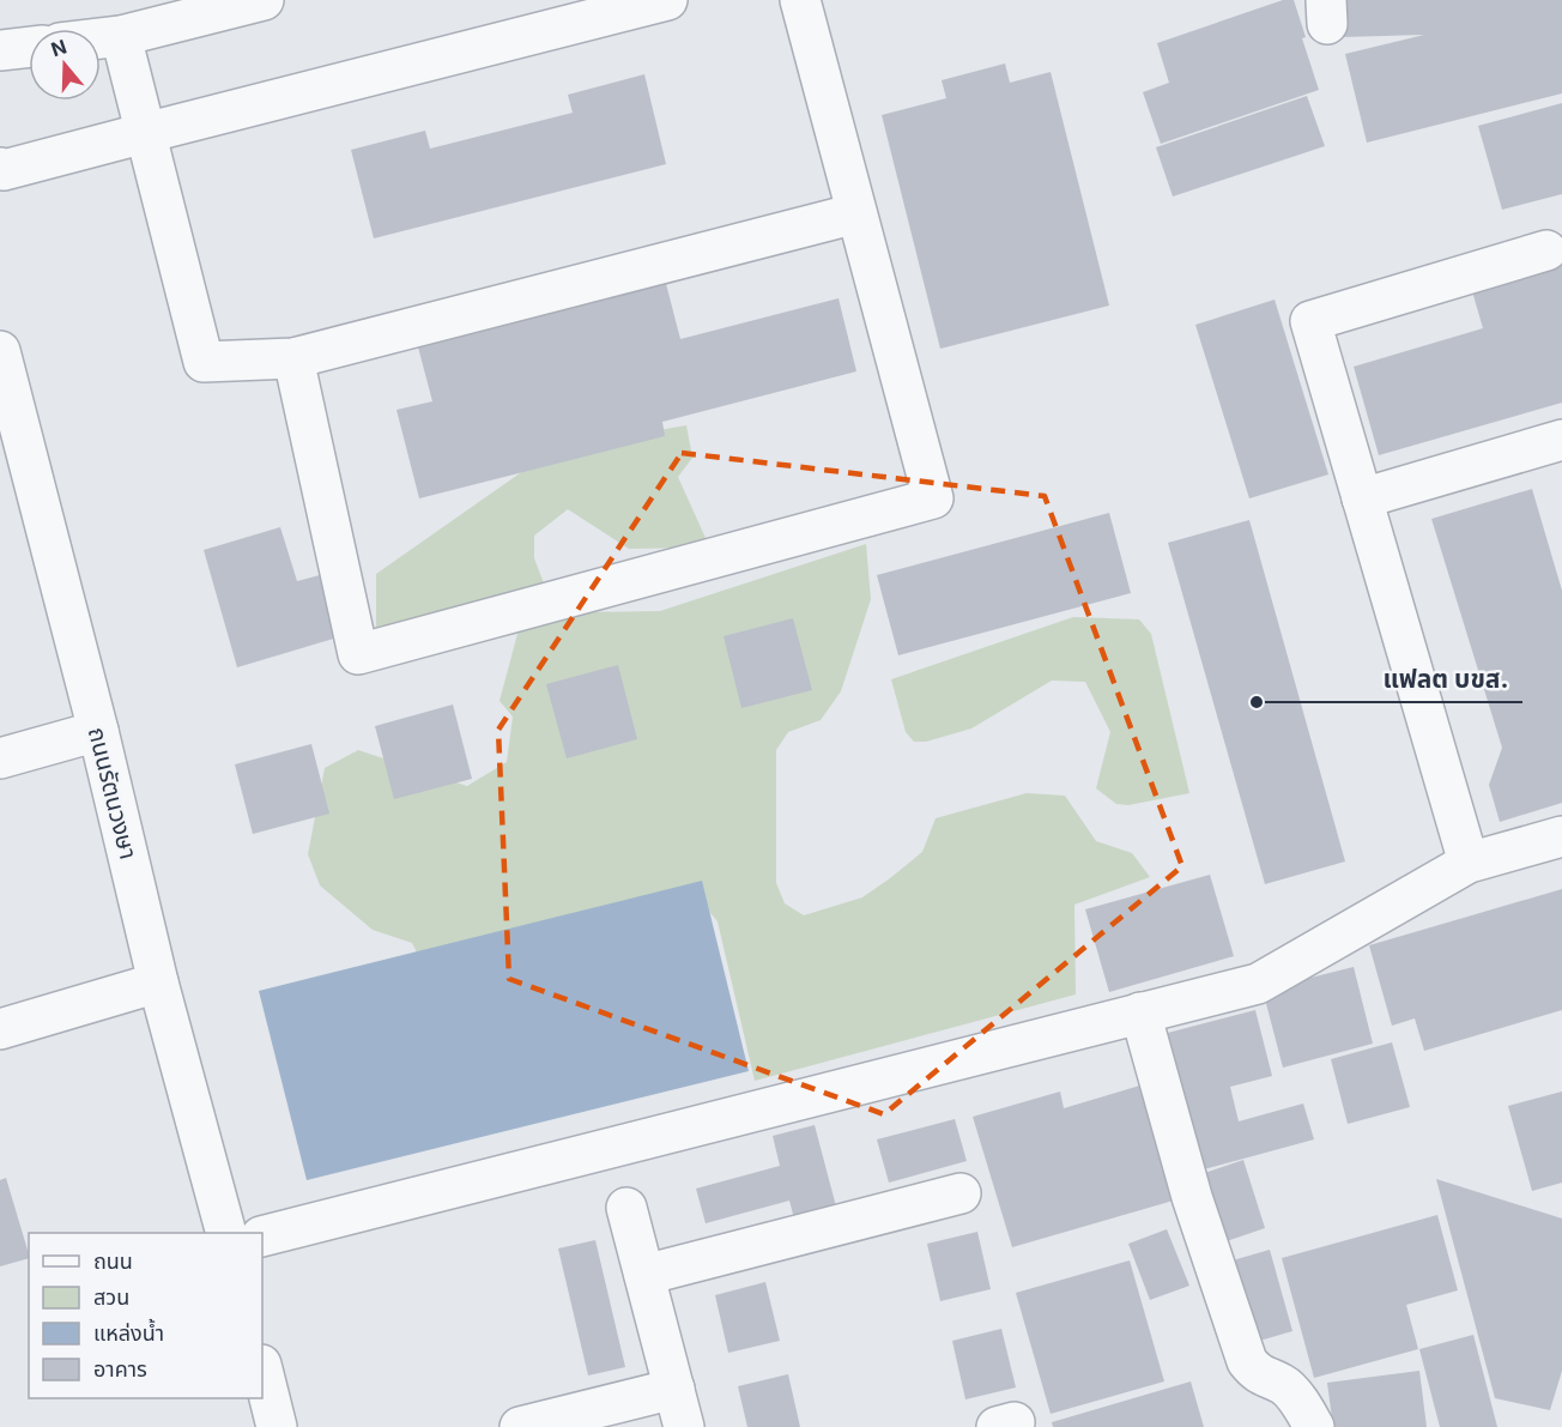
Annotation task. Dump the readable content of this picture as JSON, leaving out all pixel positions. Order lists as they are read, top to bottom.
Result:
{
  "streets": {
    "street": ["ถนนรัตนวงษา"]
  },
  "places": ["แฟลต บขส."],
  "legend": [
    "ถนน",
    "สวน",
    "แหล่งน้ำ",
    "อาคาร"
  ],
  "north": "top"
}
